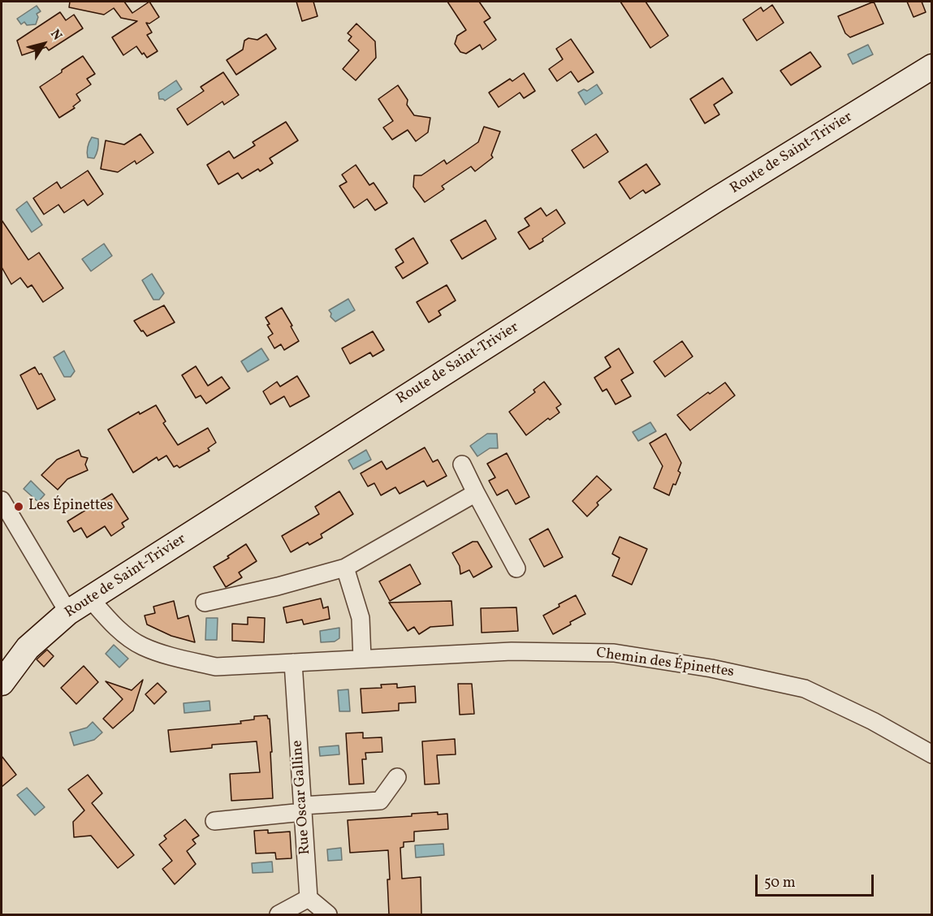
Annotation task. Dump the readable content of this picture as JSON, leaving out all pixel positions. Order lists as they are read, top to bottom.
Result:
{
  "streets": {
    "main road": ["Route de Saint-Trivier"],
    "street": ["Chemin des Épinettes", "Rue Oscar Galline"]
  },
  "crossings": [
    ["Route de Saint-Trivier", "Chemin des Épinettes"],
    ["Chemin des Épinettes", "Rue Oscar Galline"]
  ],
  "places": ["Les Épinettes"],
  "scale_bar": "50 m",
  "north": "top right"
}
